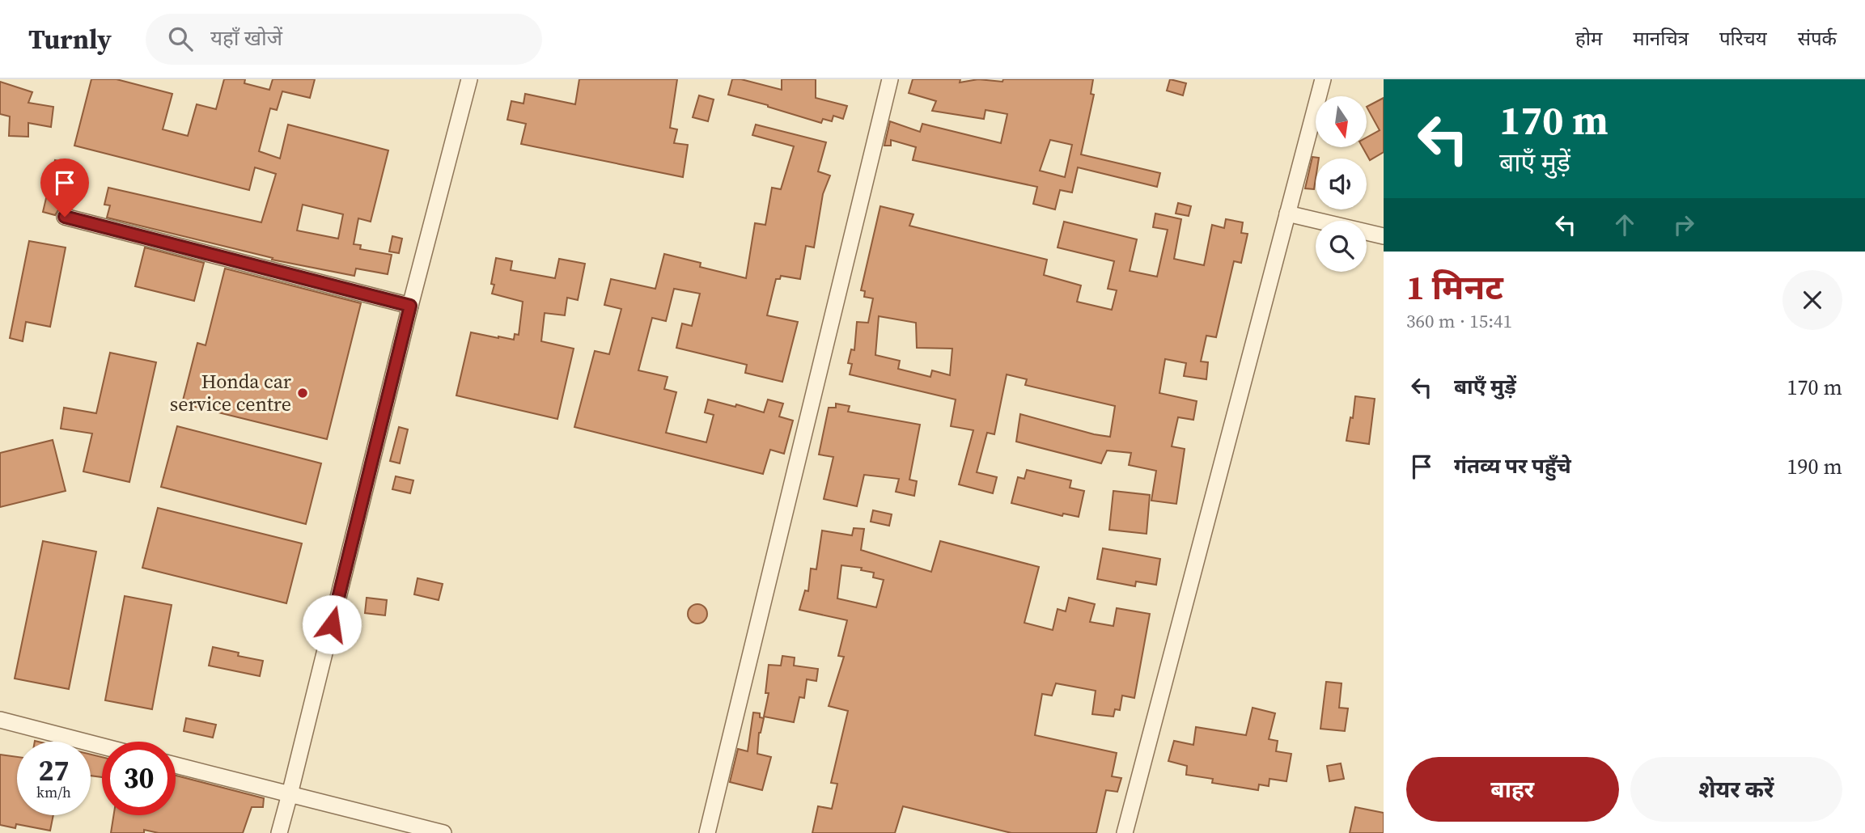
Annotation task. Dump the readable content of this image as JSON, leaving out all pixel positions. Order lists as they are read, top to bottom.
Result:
{
  "places": ["Honda car service centre"],
  "north": "bottom",
  "page": {
    "header": "Turnly",
    "search": "यहाँ खोजें",
    "nav": [
      "होम",
      "मानचित्र",
      "परिचय",
      "संपर्क"
    ],
    "turn": ["170 m", "बाएँ मुड़ें"],
    "heading": ["1 मिनट", "360 m · 15:41"],
    "list": [
      {
        "name": "बाएँ मुड़ें",
        "value": "170 m"
      },
      {
        "name": "गंतव्य पर पहुँचे",
        "value": "190 m"
      }
    ],
    "speed": "27 km/h",
    "limit": "30",
    "buttons": ["बाहर", "शेयर करें"]
  }
}
